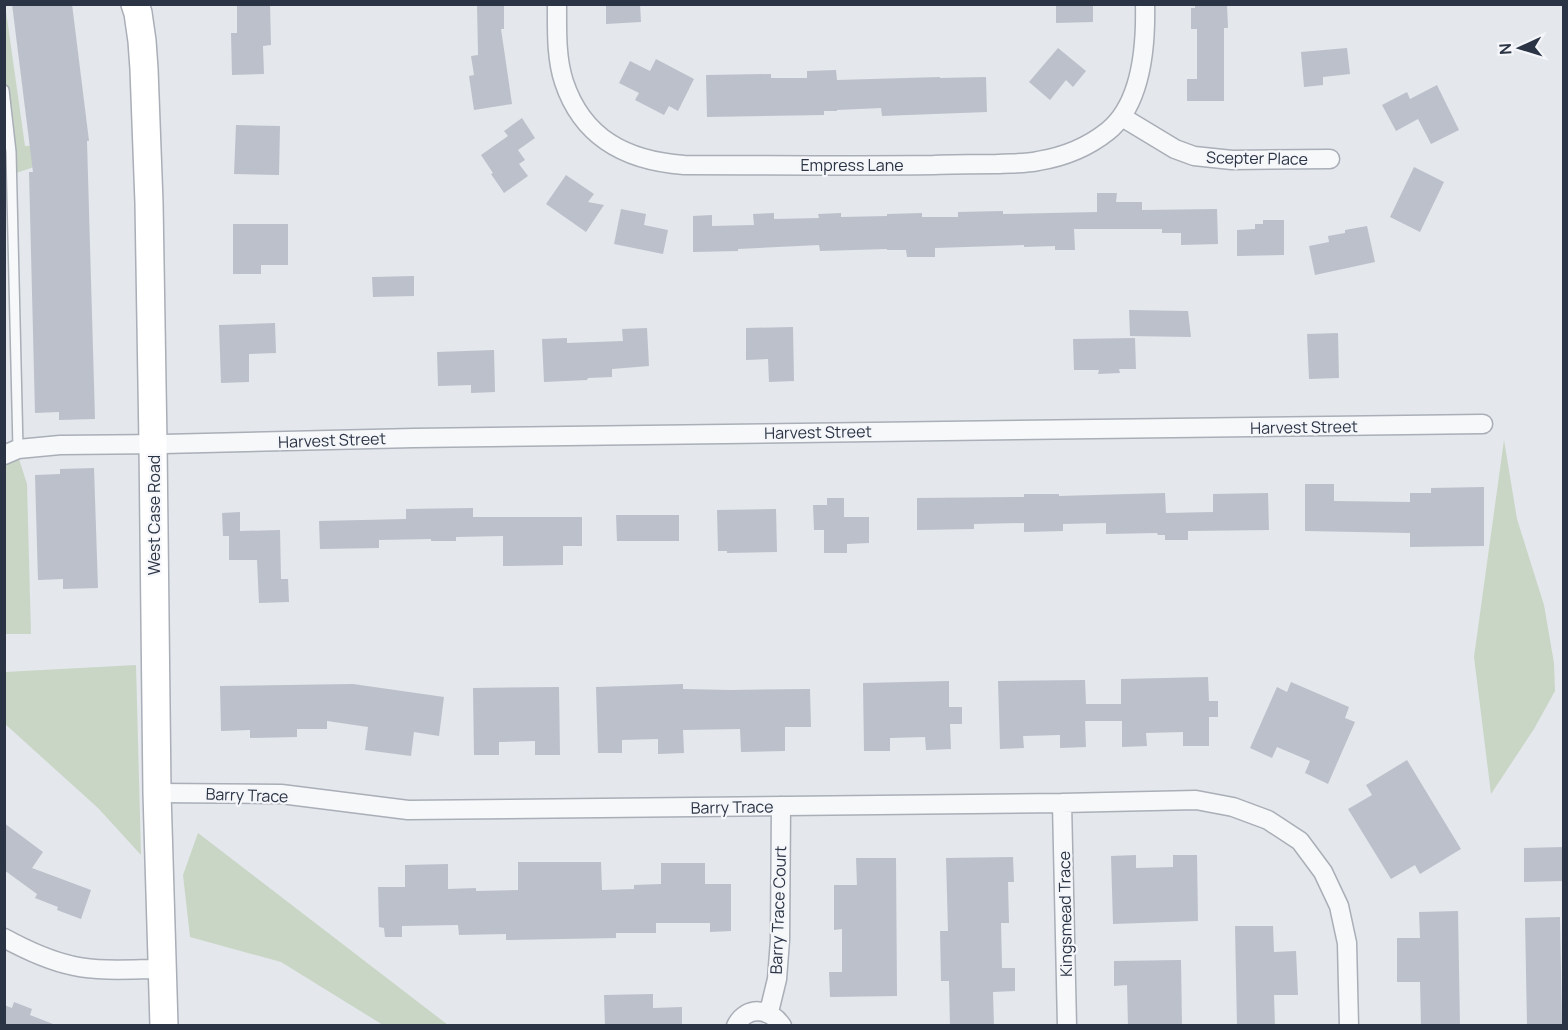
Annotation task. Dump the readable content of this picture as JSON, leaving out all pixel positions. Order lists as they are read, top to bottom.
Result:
{
  "streets": {
    "main road": ["West Case Road"],
    "street": [
      "Scepter Place",
      "Empress Lane",
      "Harvest Street",
      "Barry Trace",
      "Barry Trace Court",
      "Kingsmead Trace"
    ]
  },
  "crossings": [
    ["Scepter Place", "Empress Lane"],
    ["Harvest Street", "West Case Road"],
    ["West Case Road", "Barry Trace"],
    ["Barry Trace", "Barry Trace Court"],
    ["Barry Trace", "Kingsmead Trace"]
  ],
  "north": "left"
}
